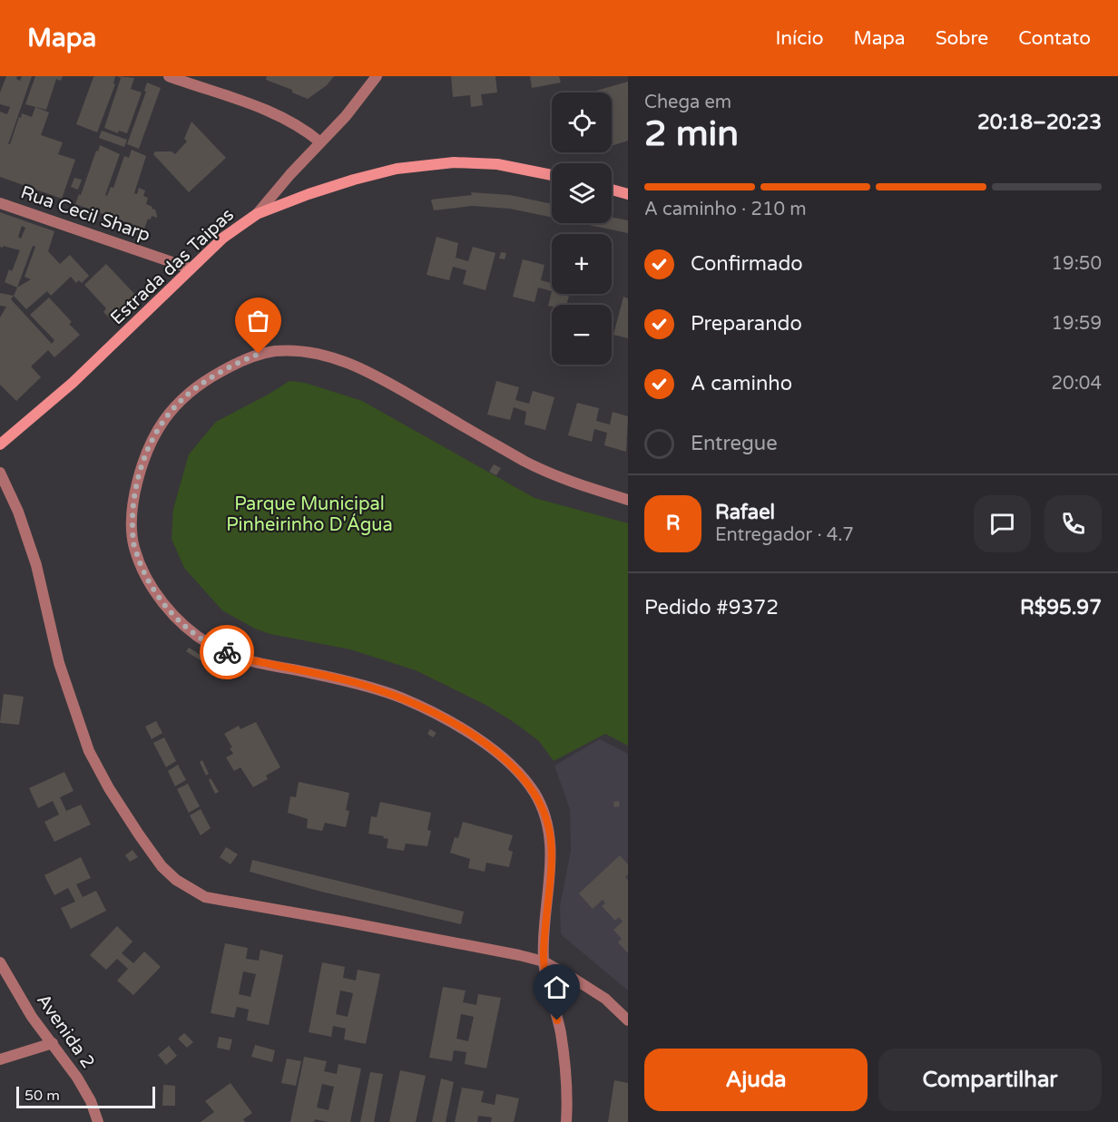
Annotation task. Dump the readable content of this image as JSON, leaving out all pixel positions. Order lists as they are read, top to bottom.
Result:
{
  "streets": {
    "main road": ["Estrada das Taipas"],
    "street": ["Rua Cecil Sharp", "Avenida 2"]
  },
  "crossings": [
    ["Rua Cecil Sharp", "Estrada das Taipas"]
  ],
  "parks": ["Parque Municipal Pinheirinho D'Água"],
  "scale_bar": "50 m",
  "page": {
    "header": "Mapa",
    "nav": [
      "Início",
      "Mapa",
      "Sobre",
      "Contato"
    ],
    "heading": ["2 min", "Chega em", "20:18–20:23"],
    "panel": [
      "Rafael",
      "Entregador · 4.7",
      "Pedido #9372",
      "R$95.97"
    ],
    "map_buttons": ["+", "−"],
    "bar": "A caminho · 210 m",
    "list": [
      ["Confirmado", "19:50"],
      ["Preparando", "19:59"],
      ["A caminho", "20:04"],
      "Entregue"
    ],
    "round": "R",
    "buttons": ["Ajuda", "Compartilhar"],
    "scale": "50 m"
  }
}
